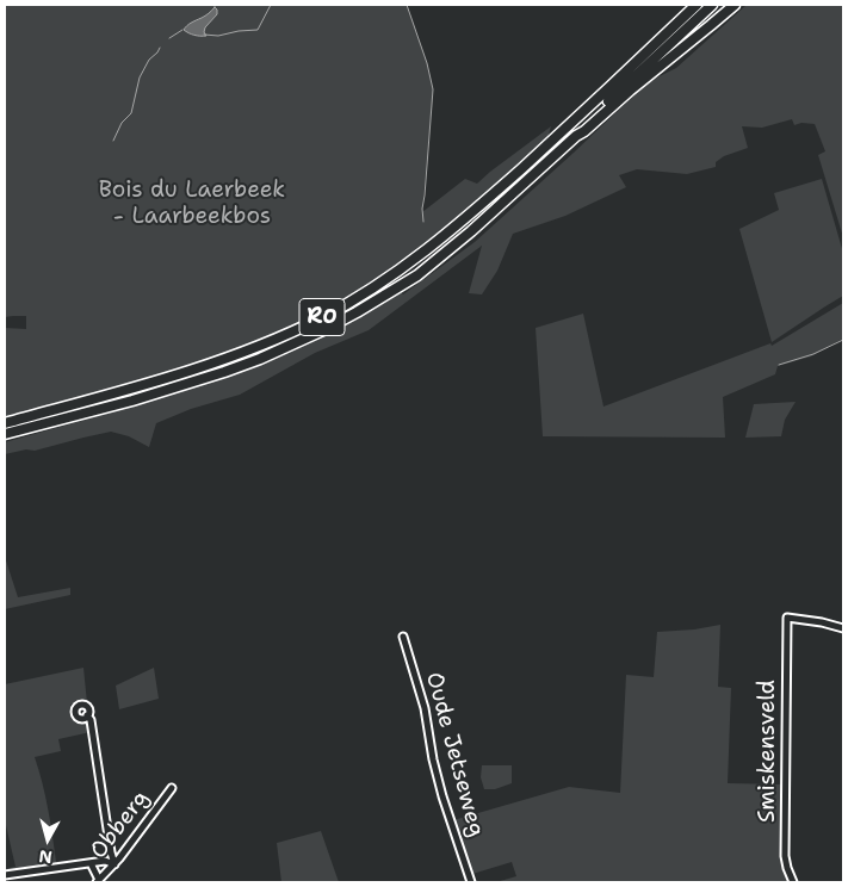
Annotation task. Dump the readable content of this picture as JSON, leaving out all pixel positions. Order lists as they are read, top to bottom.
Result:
{
  "streets": {
    "highway": ["R0"],
    "street": ["Smiskensveld", "Oude Jetseweg", "Obberg"]
  },
  "parks": ["Bois du Laerbeek - Laarbeekbos"],
  "north": "bottom"
}
